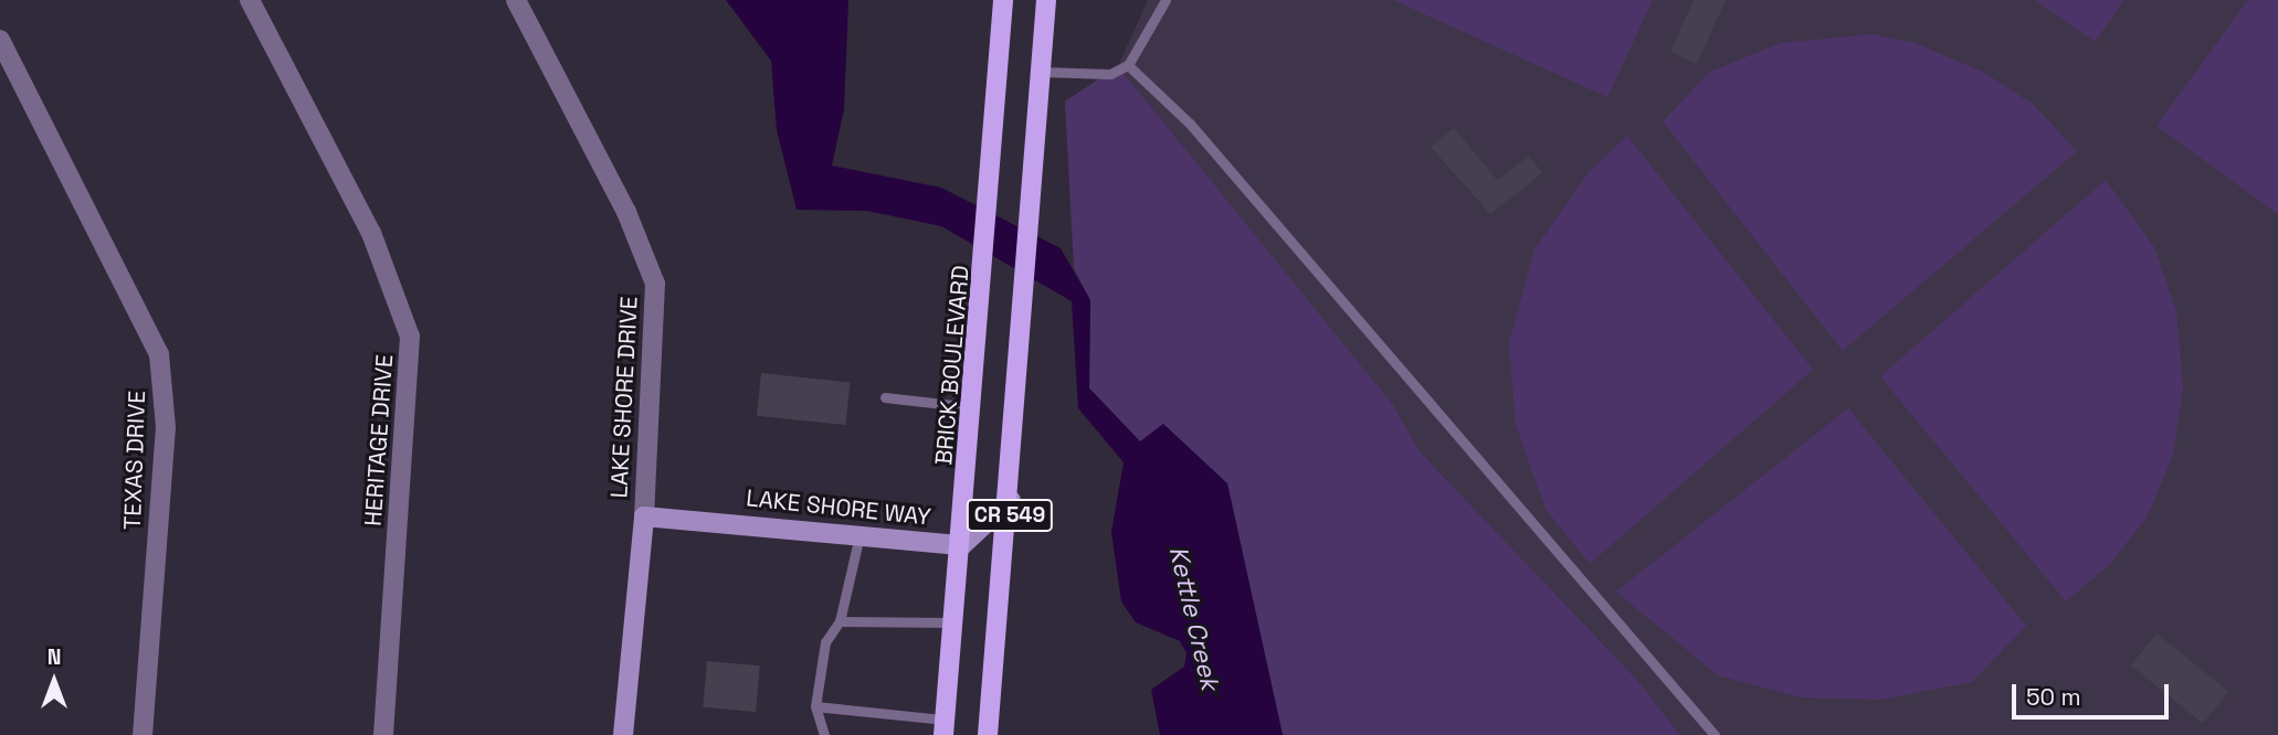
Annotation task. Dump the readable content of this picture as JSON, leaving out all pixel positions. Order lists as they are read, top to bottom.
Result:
{
  "streets": {
    "main road": ["BRICK BOULEVARD", "CR 549"],
    "street": [
      "LAKE SHORE DRIVE",
      "HERITAGE DRIVE",
      "TEXAS DRIVE",
      "LAKE SHORE WAY"
    ]
  },
  "crossings": [
    ["BRICK BOULEVARD", "LAKE SHORE WAY"],
    ["LAKE SHORE DRIVE", "LAKE SHORE WAY"]
  ],
  "water": ["Kettle Creek"],
  "scale_bar": "50 m",
  "north": "top"
}
